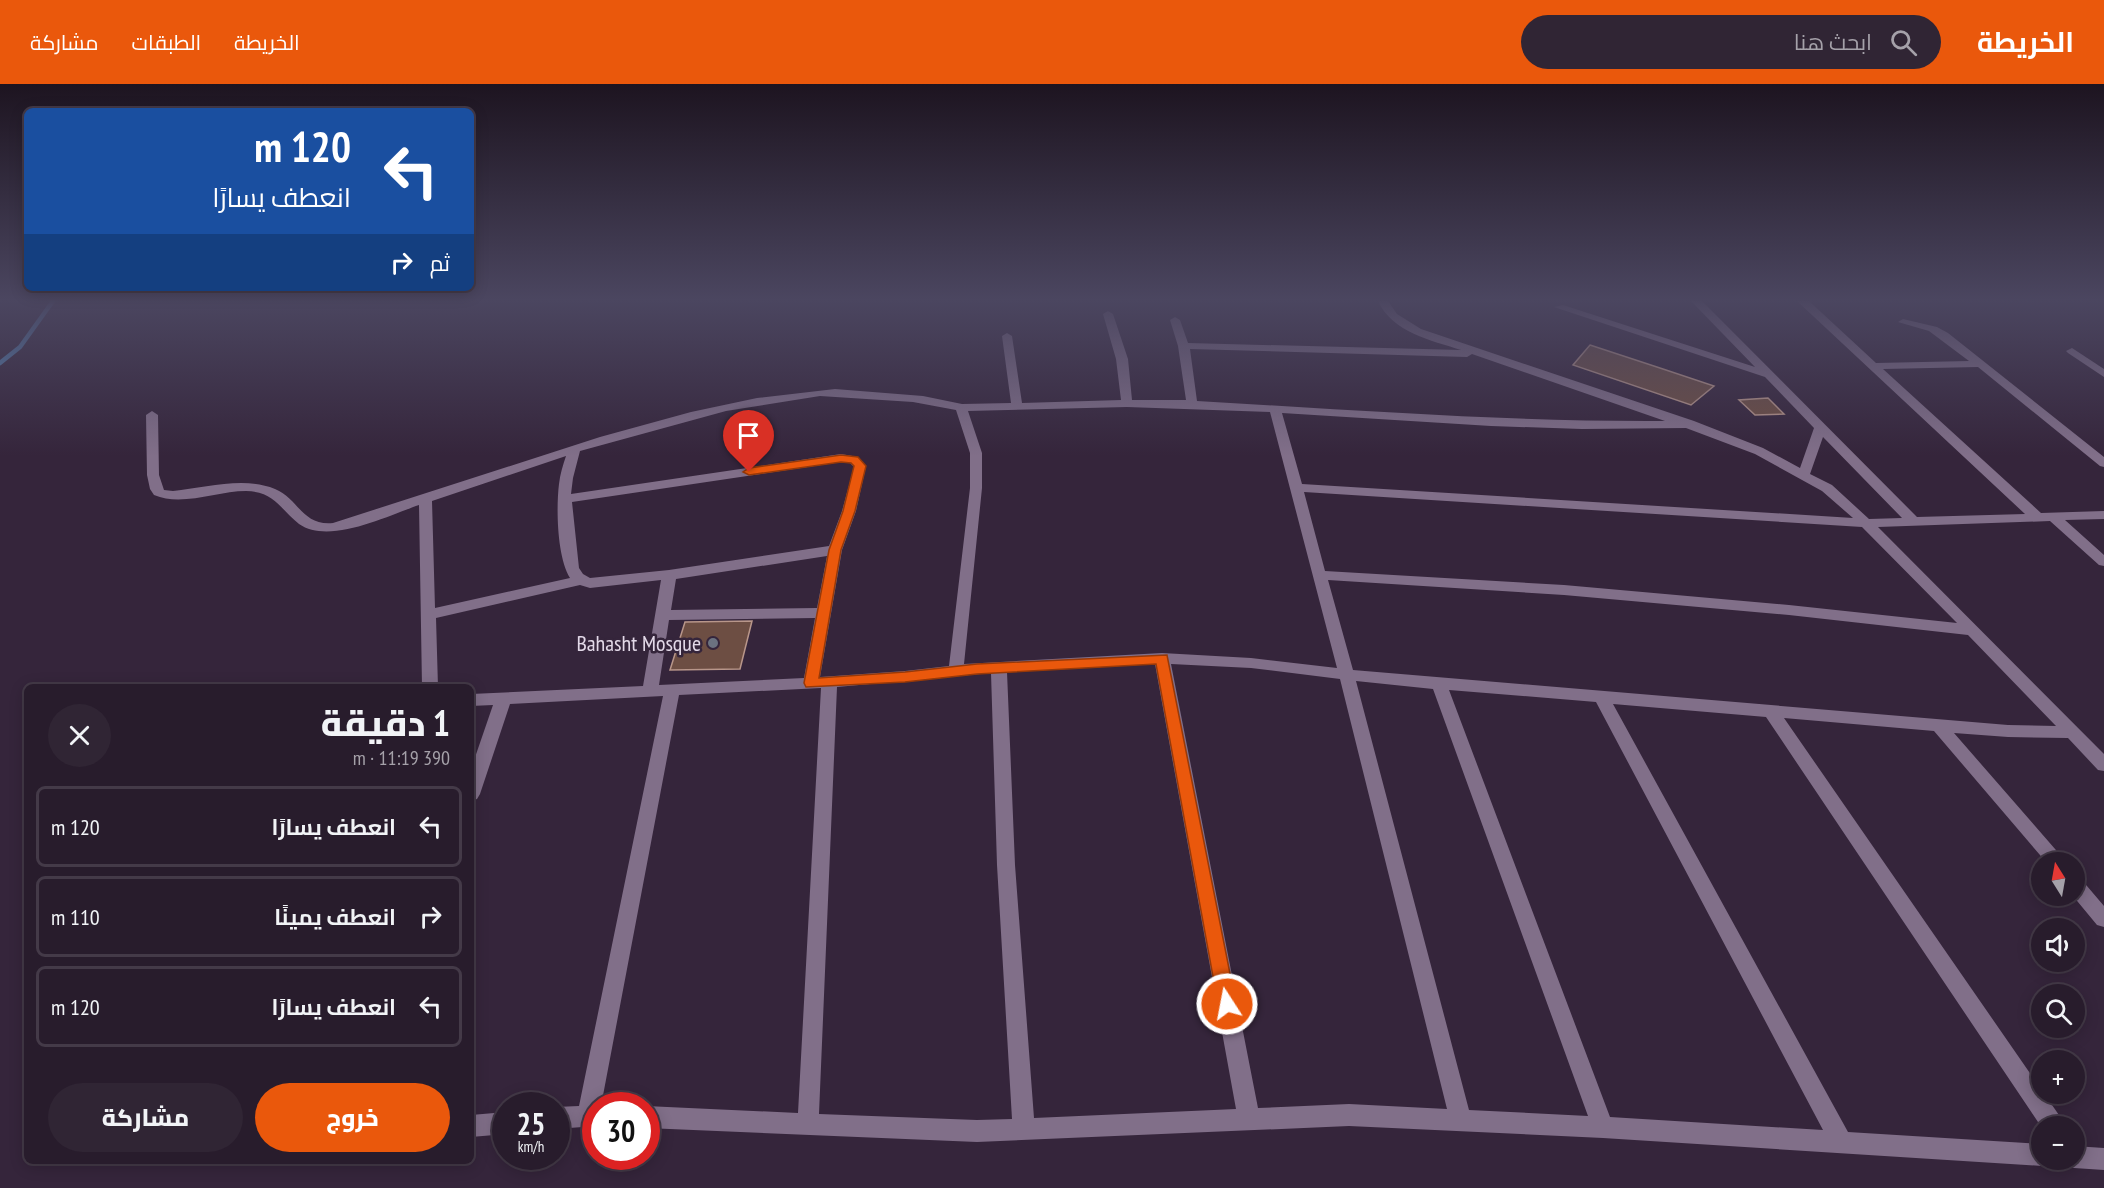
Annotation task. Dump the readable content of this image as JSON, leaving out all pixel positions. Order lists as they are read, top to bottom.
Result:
{
  "places": ["Bahasht Mosque"],
  "north": "top",
  "page": {
    "header": "الخريطة",
    "search": "ابحث هنا",
    "nav": ["الخريطة", "الطبقات", "مشاركة"],
    "turn": ["120 m", "انعطف يسارًا"],
    "then": "ثم",
    "heading": ["1 دقيقة", "390 m · 11:19"],
    "list": [
      {
        "name": "انعطف يسارًا",
        "value": "120 m"
      },
      {
        "name": "انعطف يمينًا",
        "value": "110 m"
      },
      {
        "name": "انعطف يسارًا",
        "value": "120 m"
      }
    ],
    "map_buttons": ["+", "−"],
    "buttons": ["خروج", "مشاركة"],
    "speed": "25 km/h",
    "limit": "30"
  }
}
